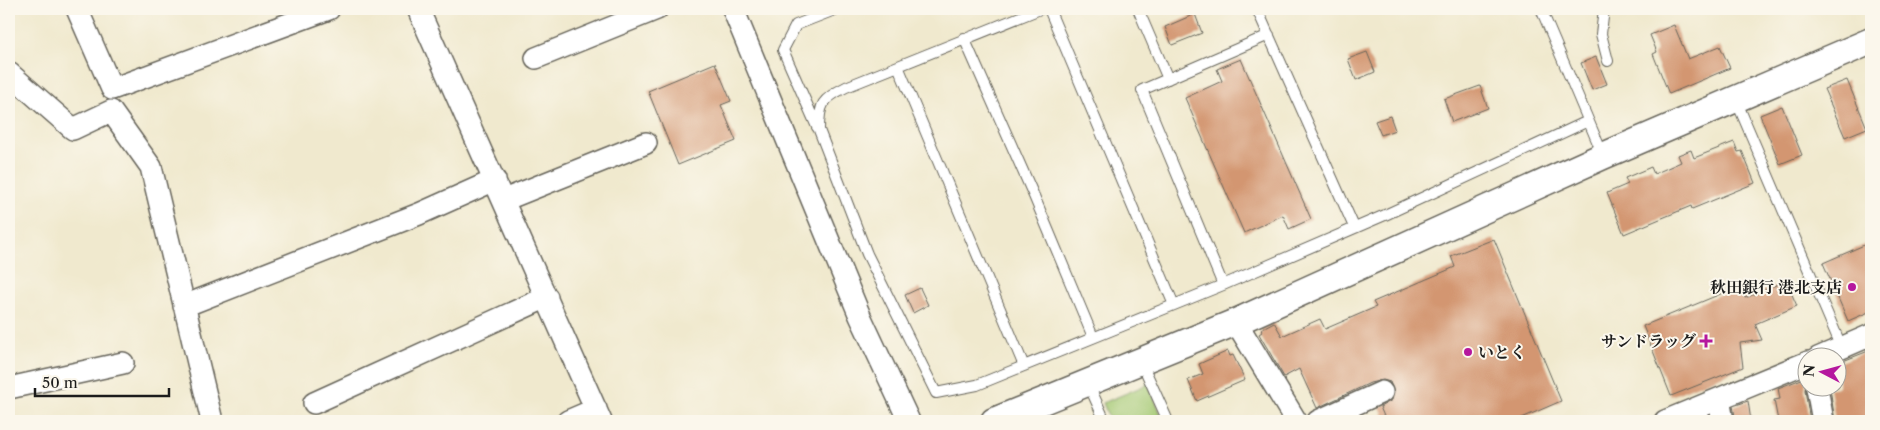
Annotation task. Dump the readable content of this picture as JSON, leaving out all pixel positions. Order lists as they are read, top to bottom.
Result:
{
  "places": {
    "other": ["秋田銀行 港北支店", "いとく"],
    "health": ["サンドラッグ"]
  },
  "scale_bar": "50 m",
  "north": "left"
}
